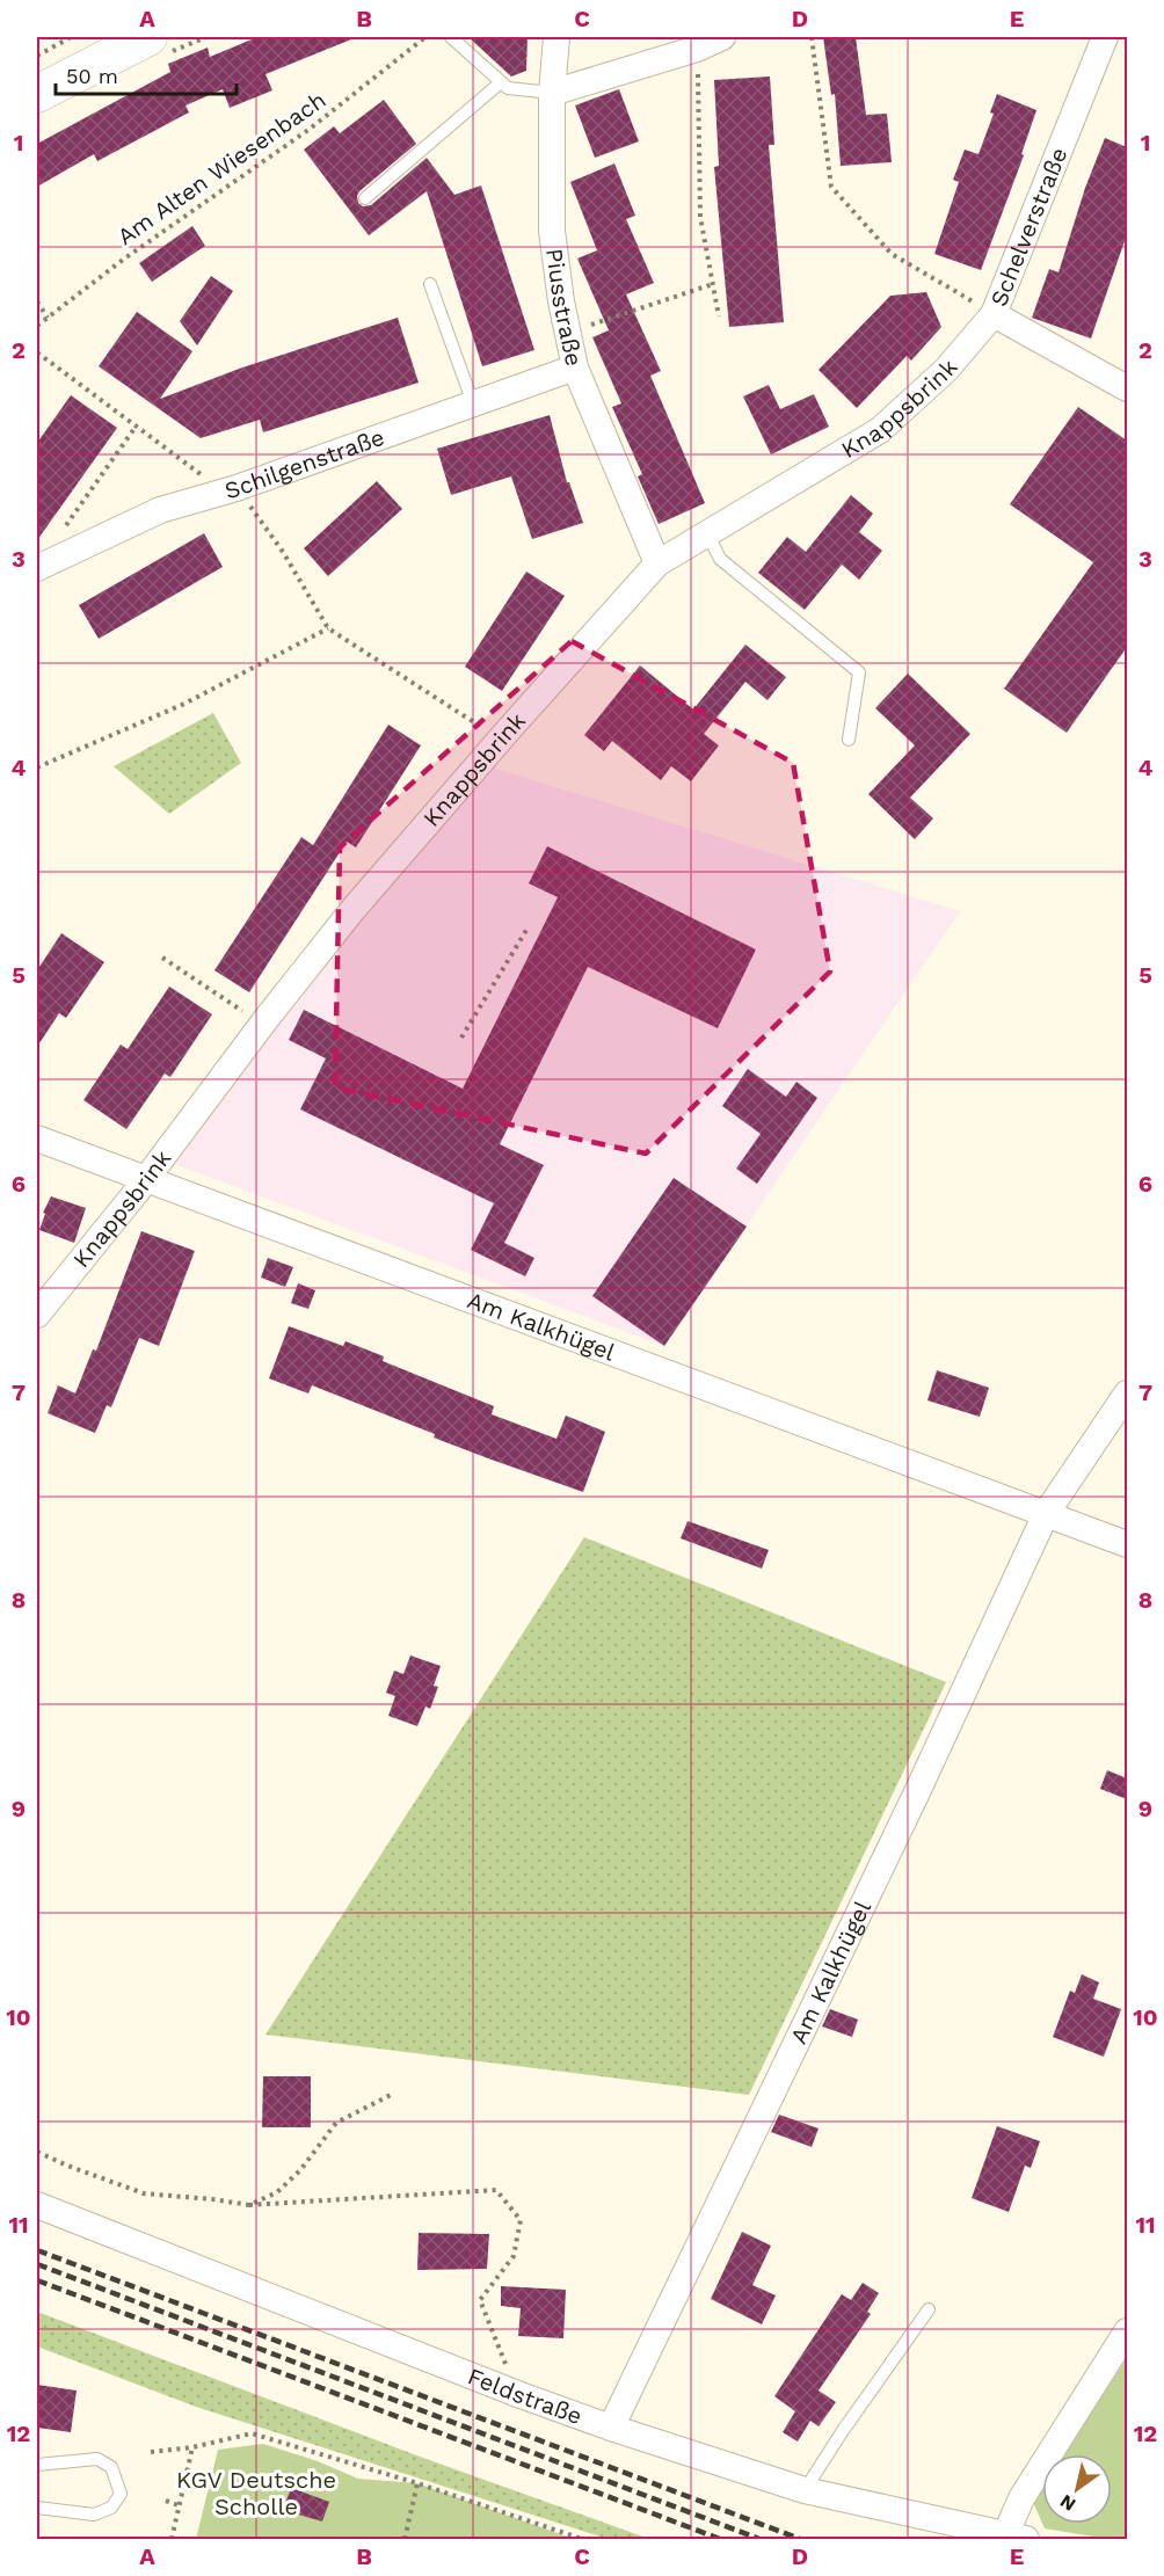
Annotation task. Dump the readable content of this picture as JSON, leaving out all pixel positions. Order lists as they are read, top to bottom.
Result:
{
  "streets": {
    "street": [
      "Schelverstraße",
      "Piusstraße",
      "Knappsbrink",
      "Schilgenstraße",
      "Am Kalkhügel",
      "Feldstraße"
    ],
    "path": ["Am Alten Wiesenbach"]
  },
  "crossings": [
    ["Schelverstraße", "Knappsbrink"],
    ["Piusstraße", "Knappsbrink"],
    ["Piusstraße", "Schilgenstraße"],
    ["Knappsbrink", "Am Kalkhügel"],
    ["Am Kalkhügel", "Feldstraße"]
  ],
  "parks": ["KGV Deutsche Scholle"],
  "scale_bar": "50 m",
  "north": "bottom left",
  "grid": {
    "columns": [
      "A",
      "B",
      "C",
      "D",
      "E"
    ],
    "rows": [
      "1",
      "2",
      "3",
      "4",
      "5",
      "6",
      "7",
      "8",
      "9",
      "10",
      "11",
      "12"
    ]
  }
}
